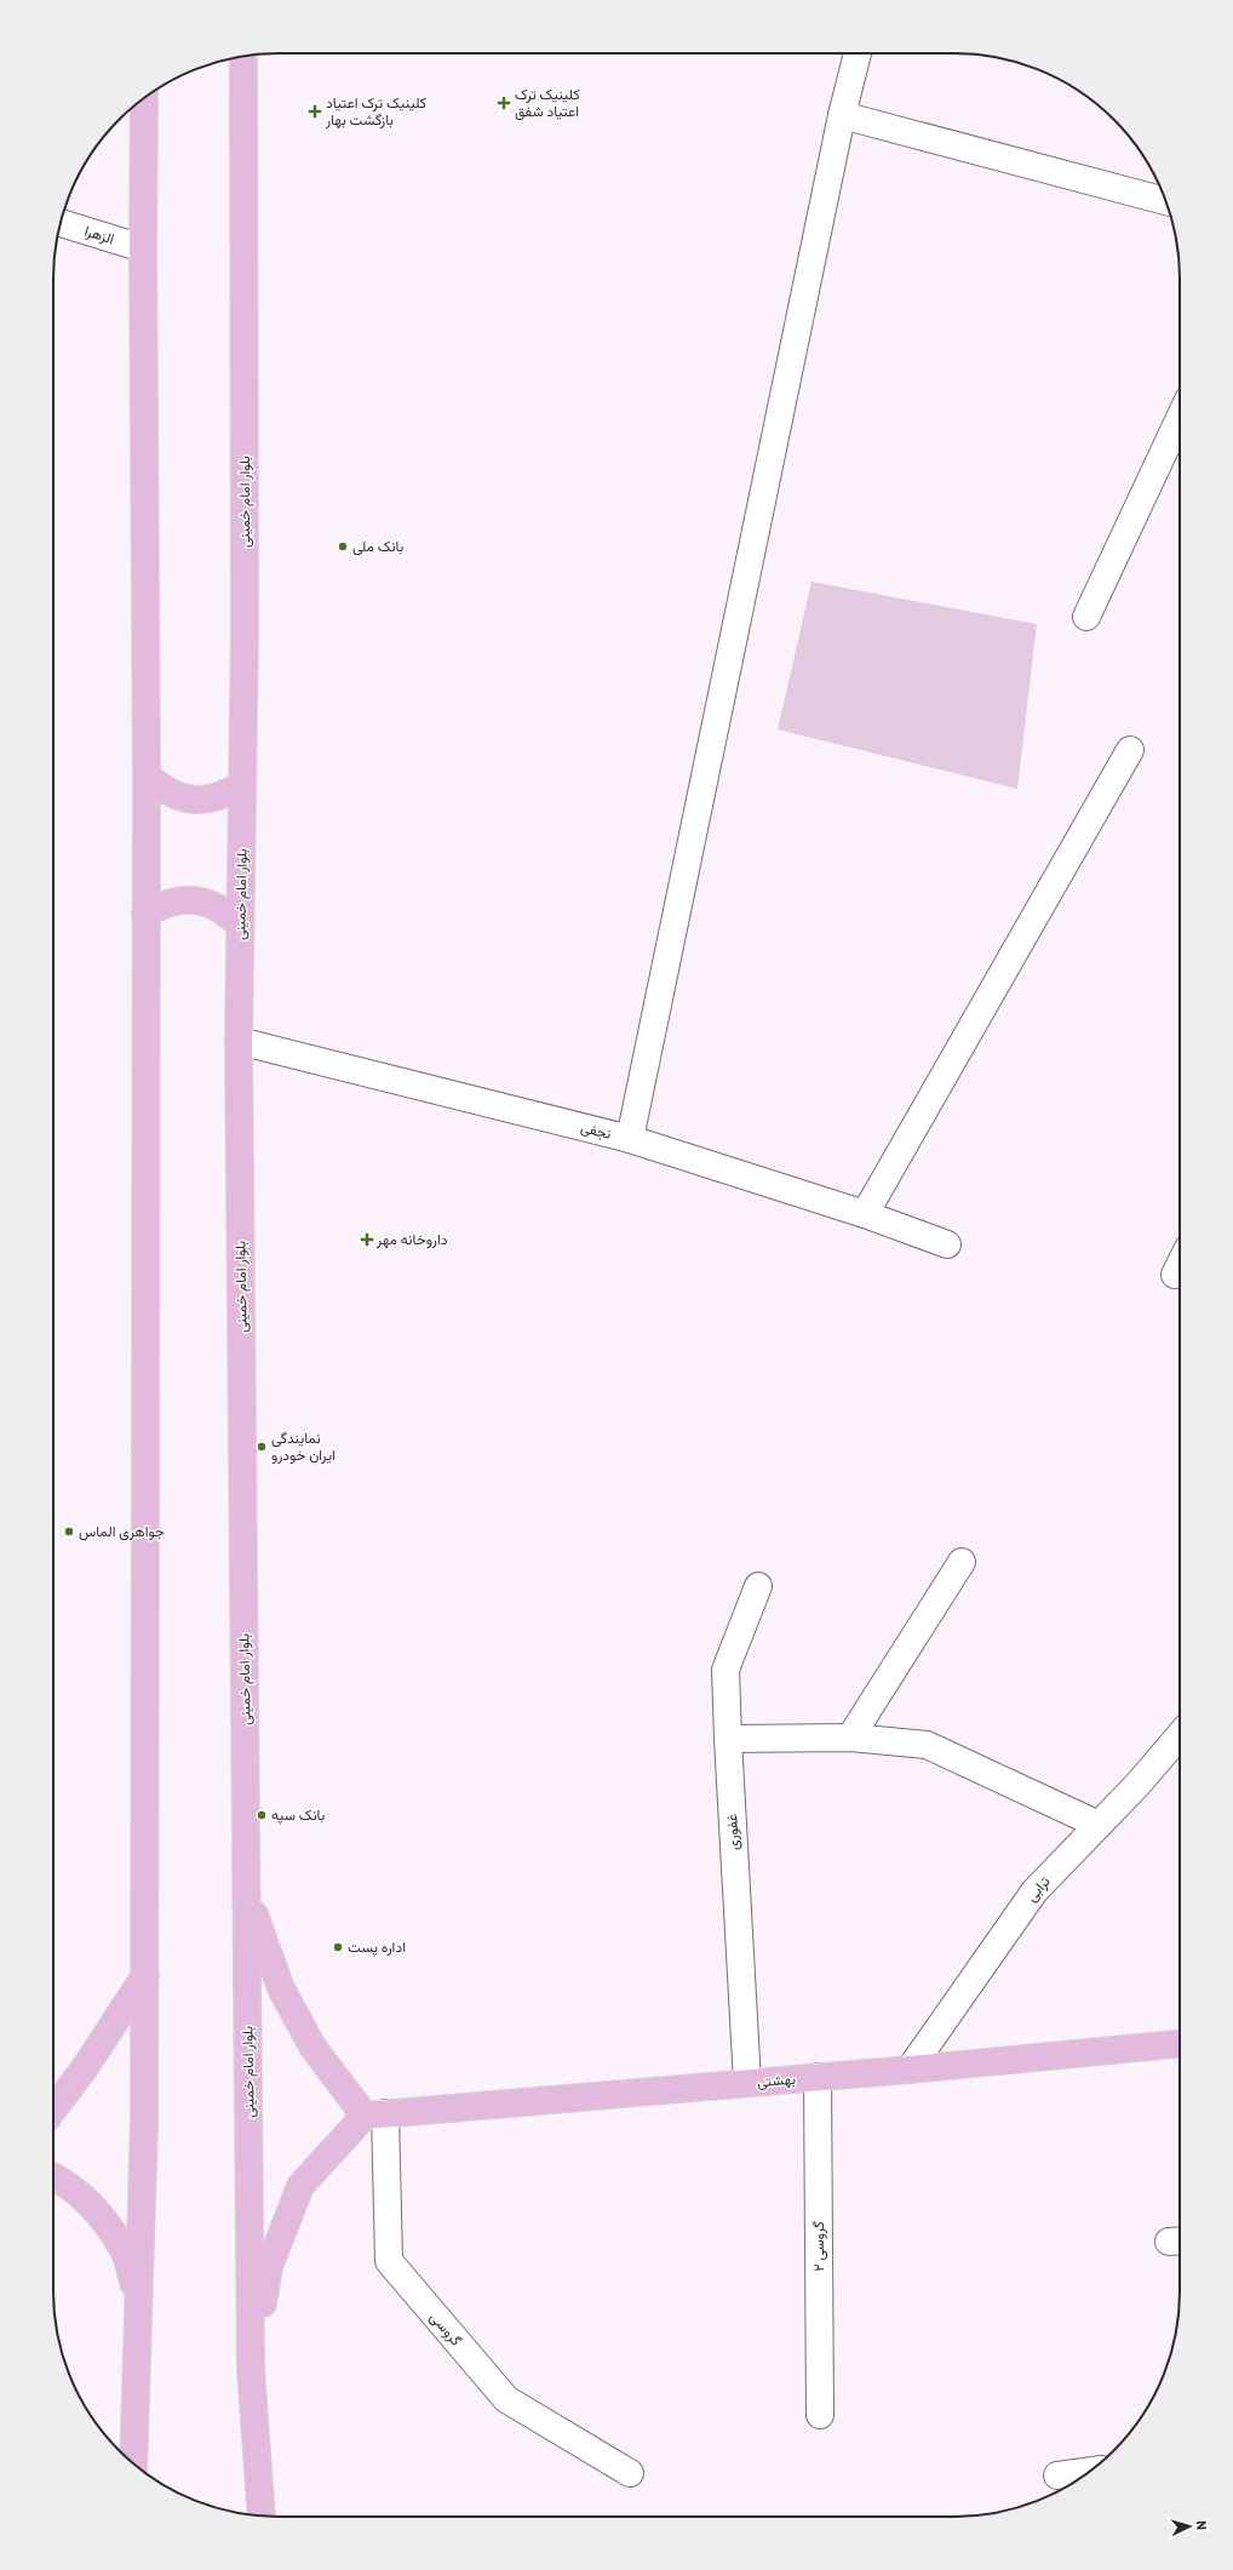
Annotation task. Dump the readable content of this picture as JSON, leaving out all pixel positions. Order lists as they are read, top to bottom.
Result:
{
  "streets": {
    "main road": ["بلوار امام خمینی", "بهشتی"],
    "street": [
      "الزهرا",
      "نجفی",
      "غفوری",
      "ترابی",
      "گروسی ۲",
      "گروسی"
    ]
  },
  "crossings": [
    ["بلوار امام خمینی", "نجفی"],
    ["غفوری", "بهشتی"],
    ["ترابی", "بهشتی"],
    ["بهشتی", "گروسی ۲"],
    ["بهشتی", "گروسی"]
  ],
  "places": {
    "health": ["کلینیک ترک اعتیاد شفق", "کلینیک ترک اعتیاد بازگشت بهار", "داروخانه مهر"],
    "other": [
      "بانک ملی",
      "نمایندگی ایران خودرو",
      "جواهری الماس",
      "بانک سپه",
      "اداره پست"
    ]
  },
  "north": "right"
}
